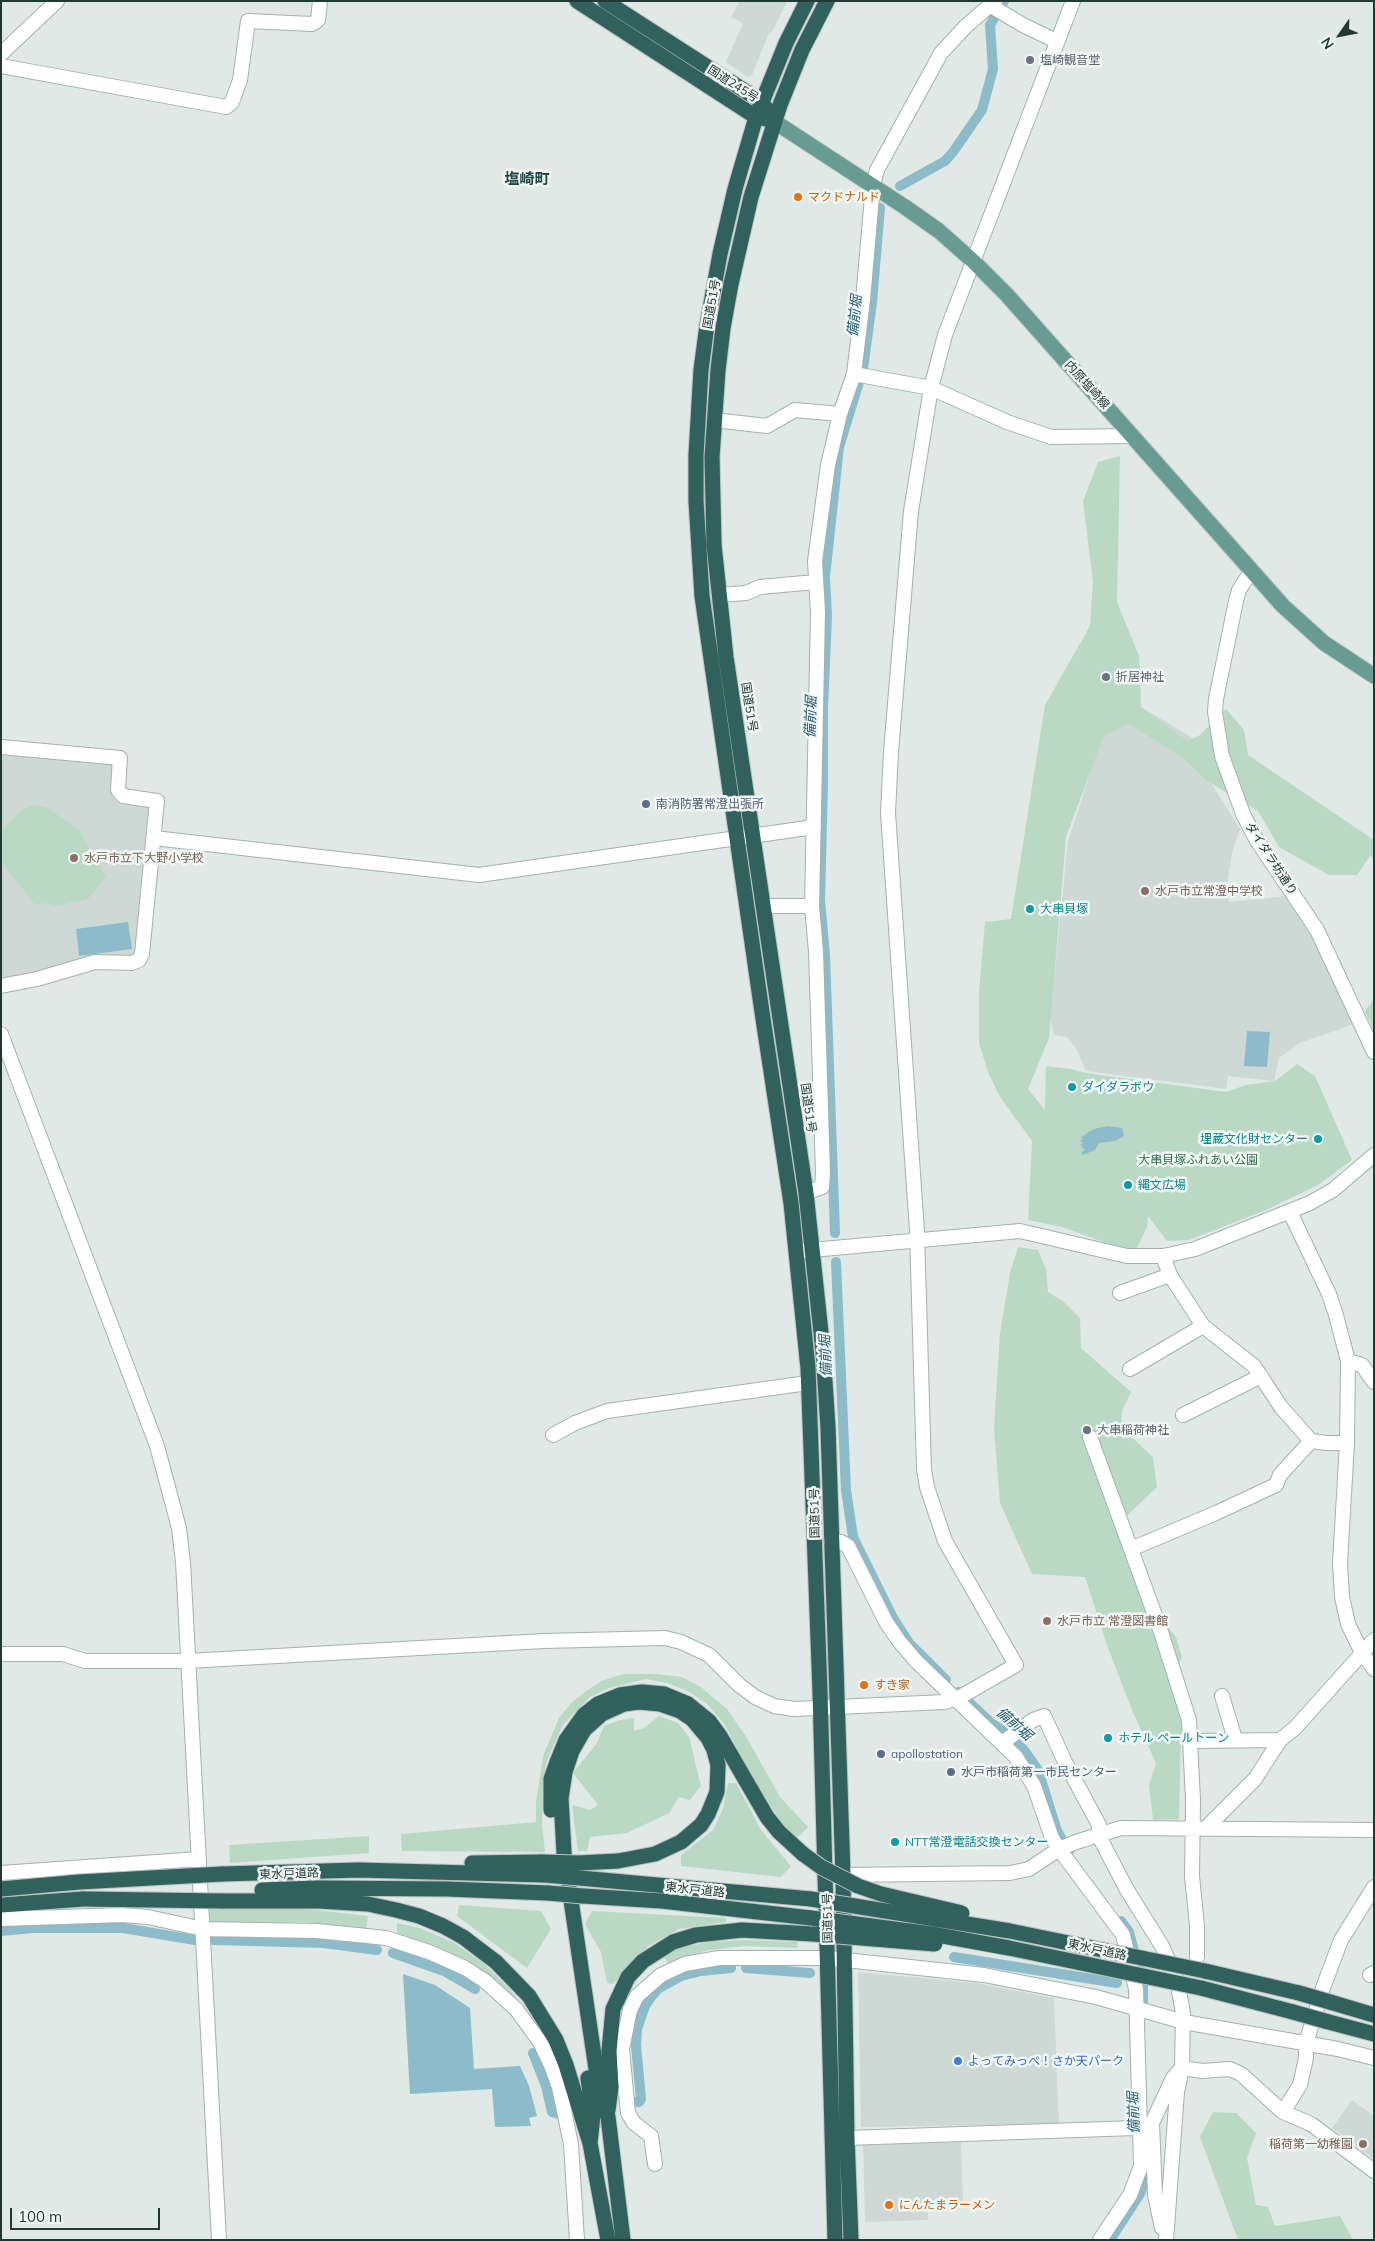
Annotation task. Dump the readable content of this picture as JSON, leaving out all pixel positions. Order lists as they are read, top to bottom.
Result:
{
  "streets": {
    "highway": ["国道245号", "国道51号", "東水戸道路"],
    "main road": ["内原塩崎線"],
    "street": ["ダイダラ坊通り"]
  },
  "crossings": [
    ["国道245号", "国道51号"],
    ["国道245号", "内原塩崎線"],
    ["国道51号", "内原塩崎線"],
    ["内原塩崎線", "ダイダラ坊通り"]
  ],
  "districts": ["塩崎町"],
  "water": ["備前堀"],
  "parks": ["大串貝塚ふれあい公園"],
  "places": [
    "塩崎観音堂",
    "マクドナルド",
    "折居神社",
    "南消防署常澄出張所",
    "水戸市立下大野小学校",
    "水戸市立常澄中学校",
    "大串貝塚",
    "ダイダラボウ",
    "埋蔵文化財センター",
    "縄文広場",
    "大串稲荷神社",
    "水戸市立 常澄図書館",
    "すき家",
    "ホテル ペールトーン",
    "apollostation",
    "水戸市稲荷第一市民センター",
    "NTT常澄電話交換センター",
    "よってみっぺ！さか天パーク",
    "稲荷第一幼稚園",
    "にんたまラーメン"
  ],
  "scale_bar": "100 m",
  "north": "bottom left"
}
